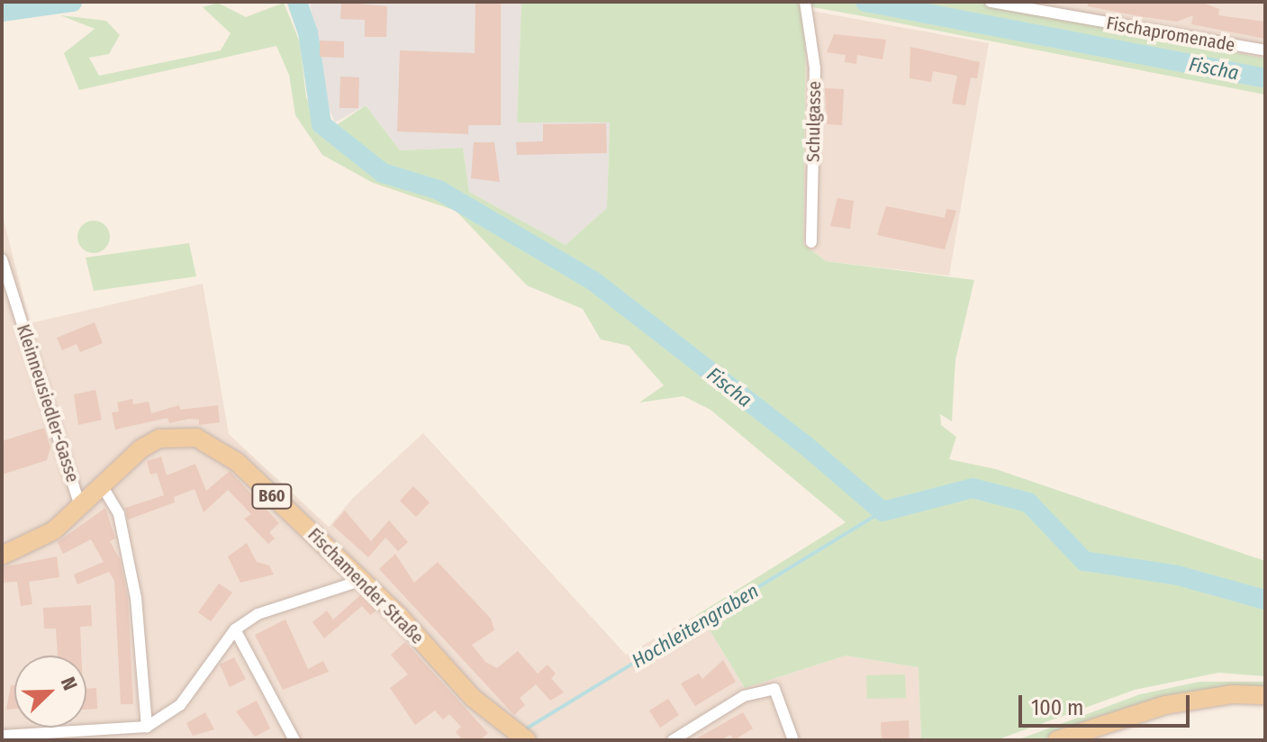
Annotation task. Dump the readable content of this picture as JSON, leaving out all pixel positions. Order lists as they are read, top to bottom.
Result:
{
  "streets": {
    "main road": ["B60", "Fischamender Straße"],
    "street": ["Fischapromenade", "Schulgasse", "Kleinneusiedler-Gasse"]
  },
  "crossings": [
    ["Kleinneusiedler-Gasse", "Fischamender Straße"]
  ],
  "water": ["Fischa", "Hochleitengraben"],
  "scale_bar": "100 m",
  "north": "top right"
}
